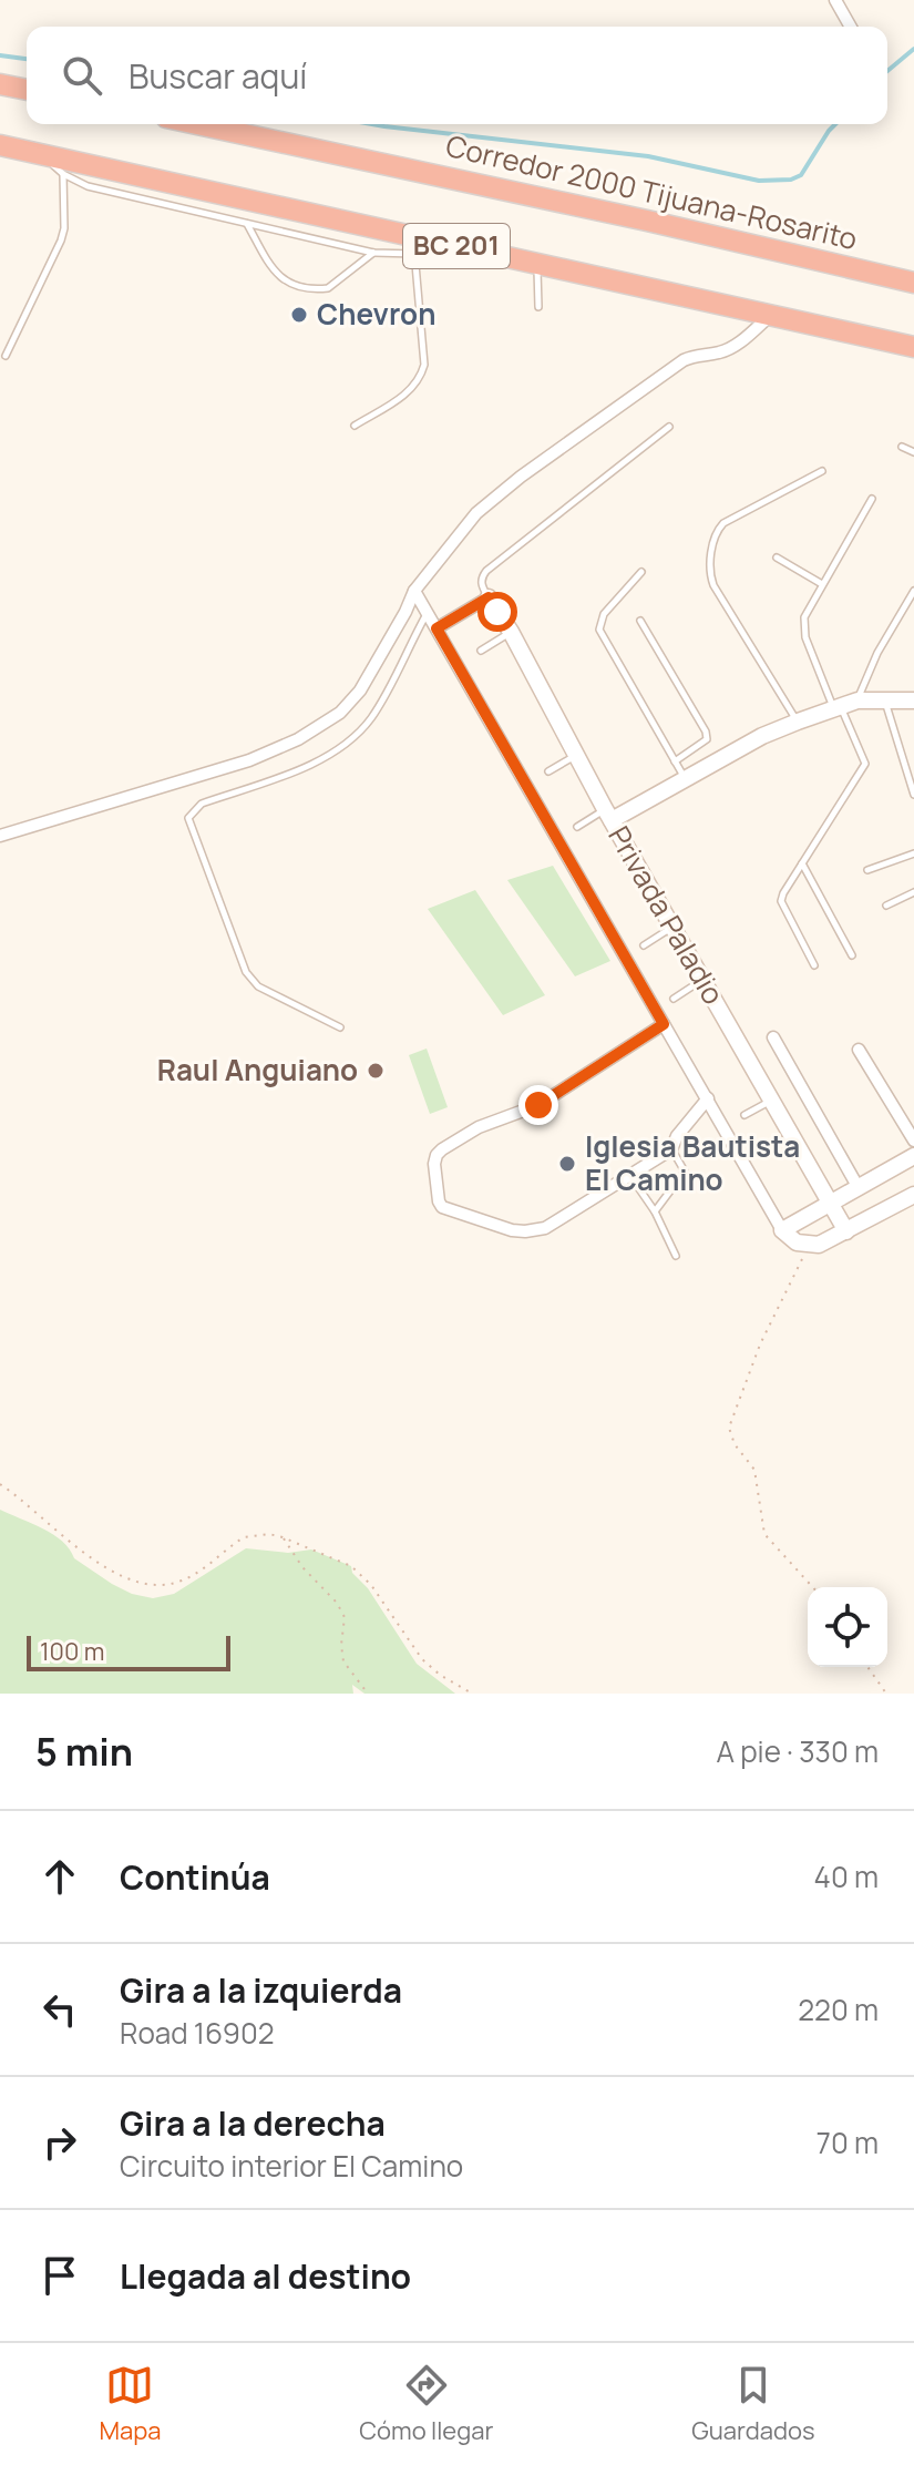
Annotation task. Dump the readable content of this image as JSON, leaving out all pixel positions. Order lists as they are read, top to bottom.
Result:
{
  "streets": {
    "highway": ["Corredor 2000 Tijuana-Rosarito", "BC 201"],
    "street": ["Privada Paladio"]
  },
  "places": ["Chevron", "Raul Anguiano", "Iglesia Bautista El Camino"],
  "scale_bar": "100 m",
  "page": {
    "search": "Buscar aquí",
    "scale": "100 m",
    "heading": ["5 min", "A pie · 330 m"],
    "list": [
      ["Continúa", "40 m"],
      ["Gira a la izquierda", "Road 16902", "220 m"],
      ["Gira a la derecha", "Circuito interior El Camino", "70 m"],
      "Llegada al destino"
    ],
    "nav": ["Mapa", "Cómo llegar", "Guardados"]
  }
}
